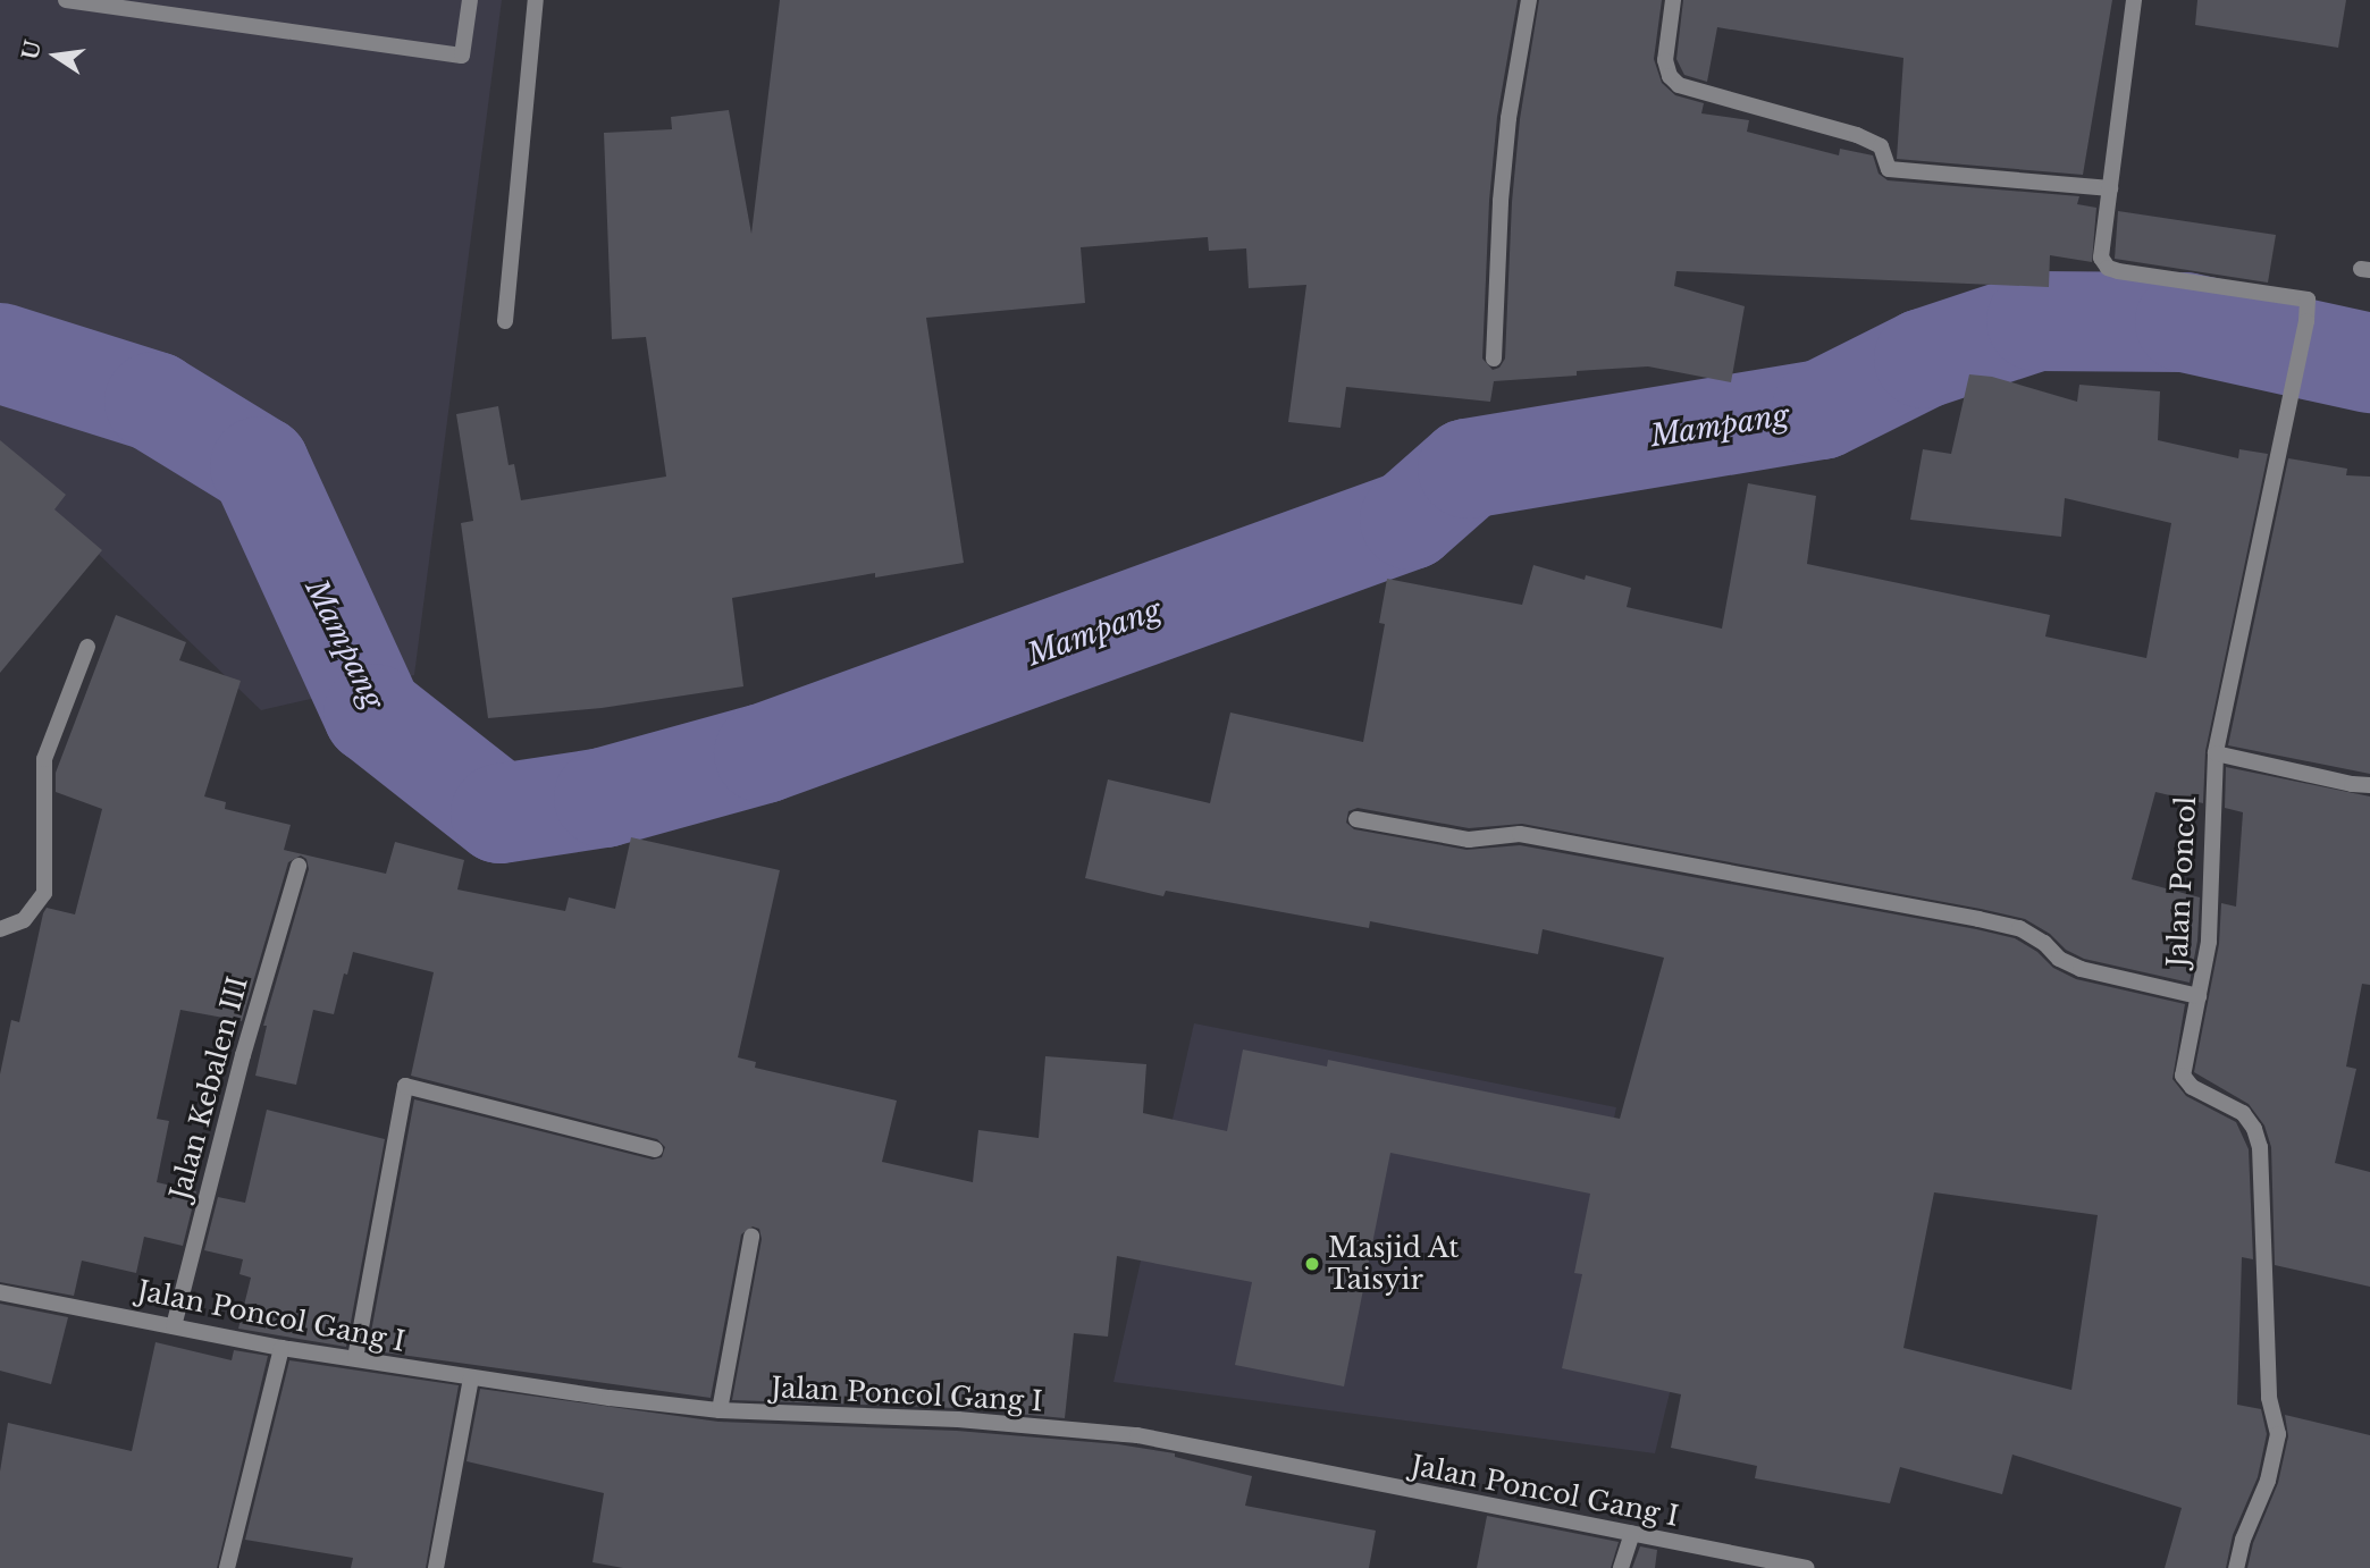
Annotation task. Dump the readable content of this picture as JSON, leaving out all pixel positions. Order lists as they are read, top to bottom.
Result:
{
  "streets": {
    "street": ["Jalan Poncol", "Jalan Kebalen III", "Jalan Poncol Gang I"]
  },
  "crossings": [
    ["Jalan Kebalen III", "Jalan Poncol Gang I"]
  ],
  "water": ["Mampang"],
  "places": ["Masjid At Taisyir"],
  "north": "left"
}
